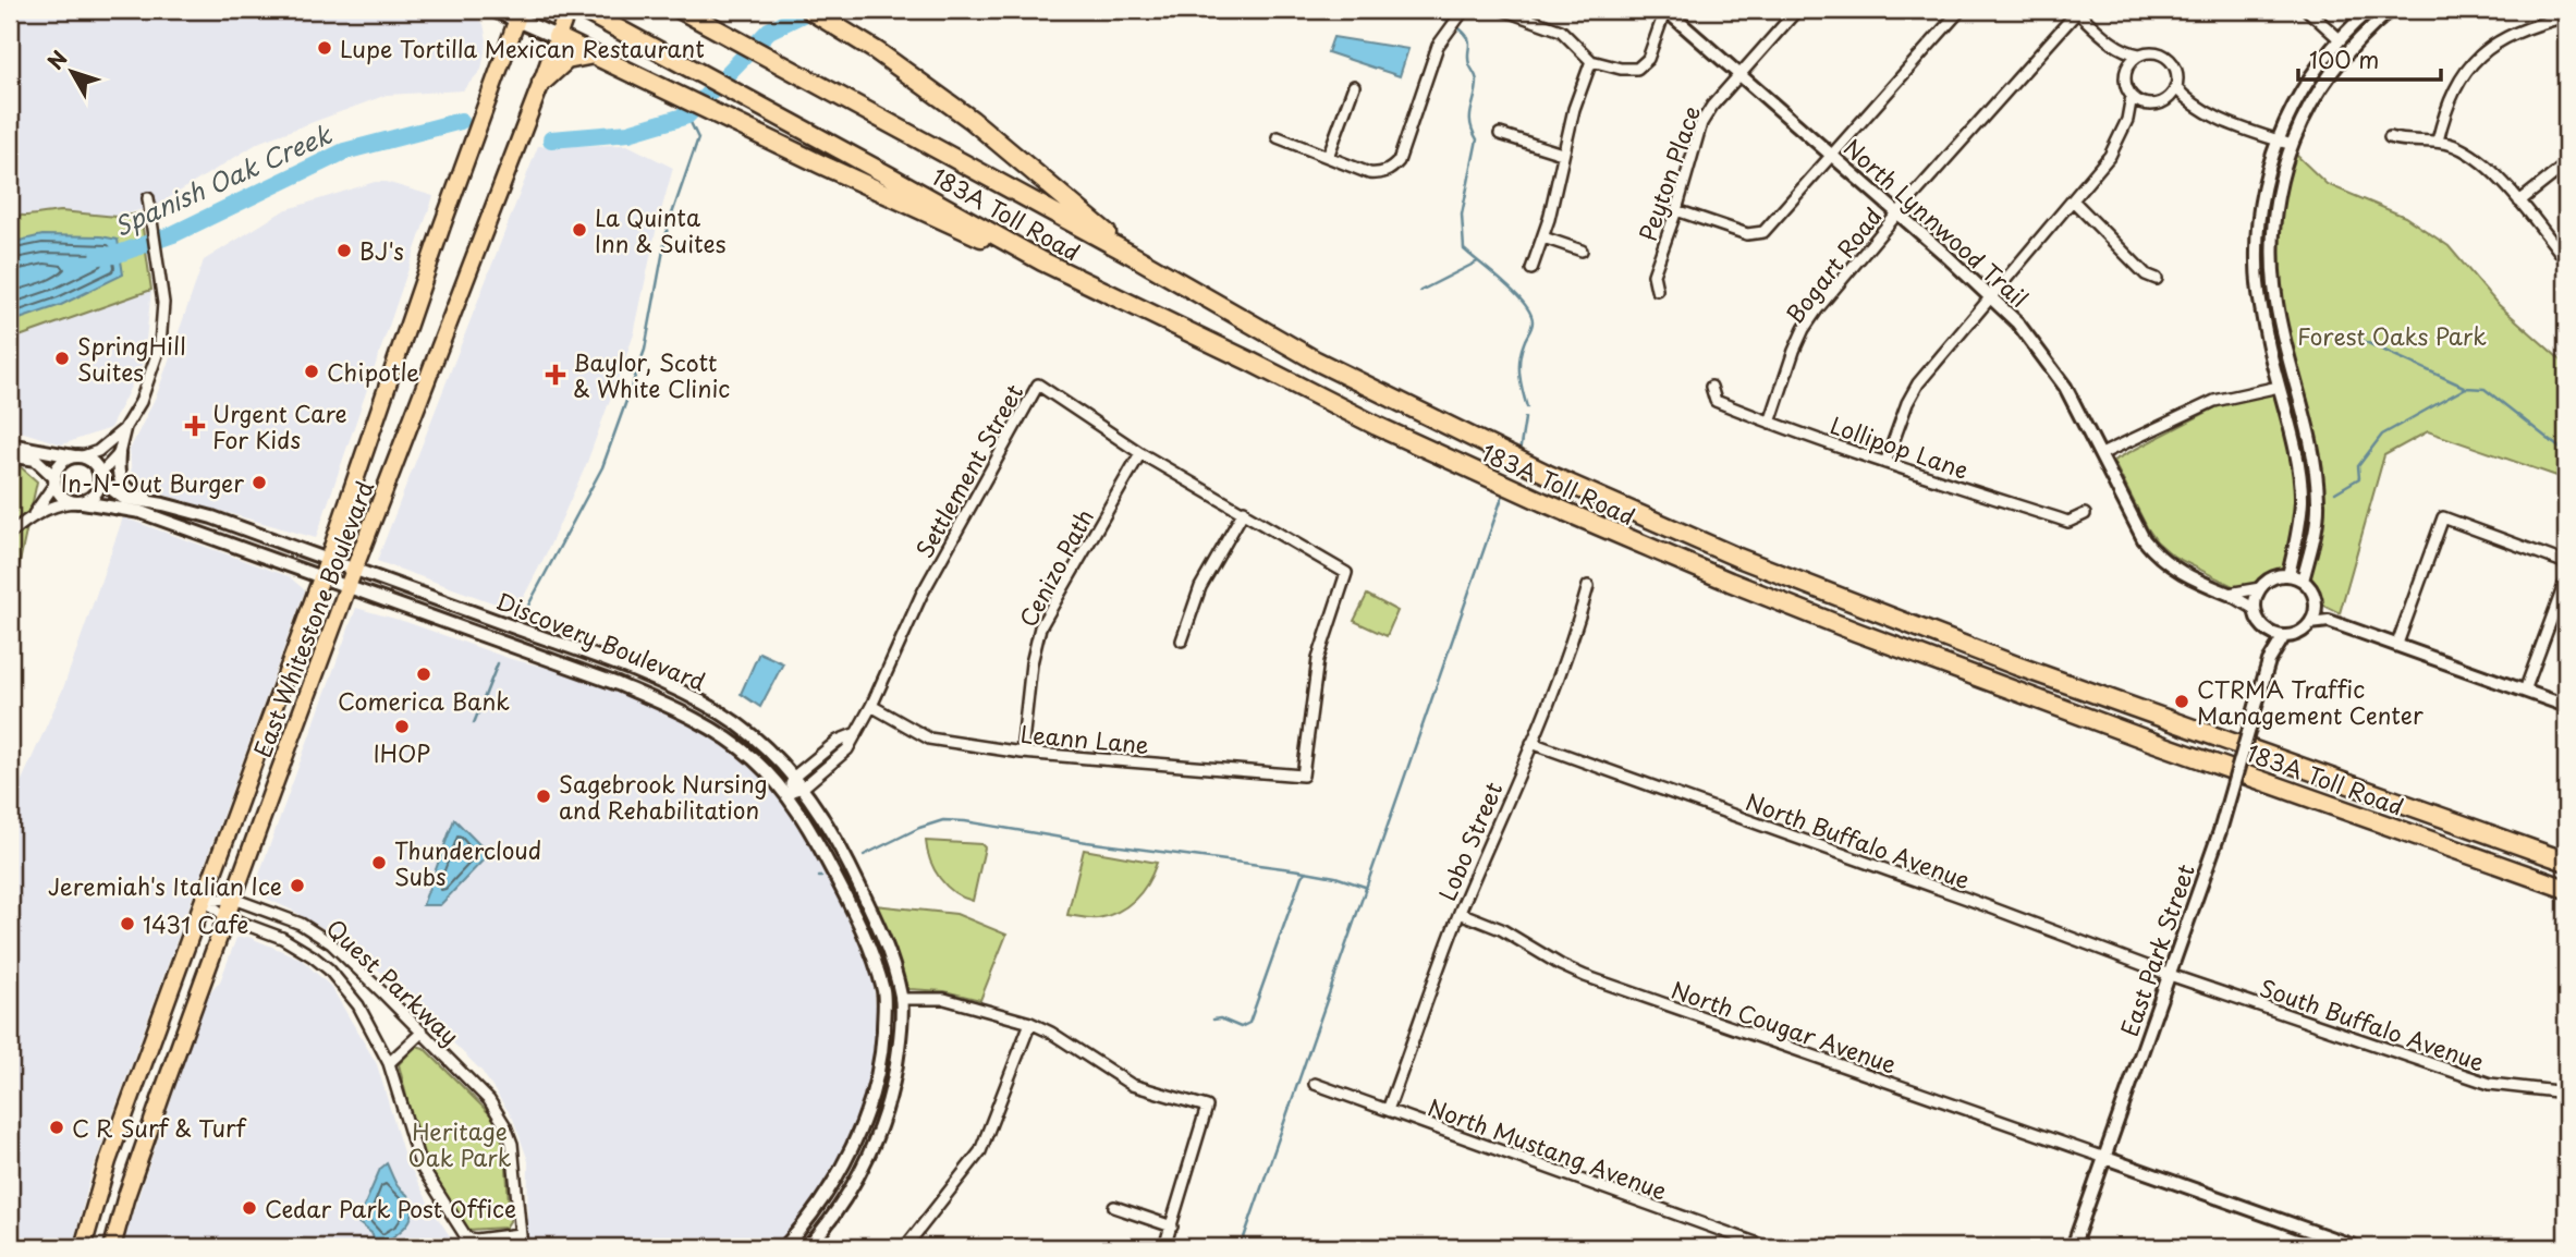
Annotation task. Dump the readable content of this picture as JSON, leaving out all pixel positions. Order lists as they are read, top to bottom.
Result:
{
  "streets": {
    "highway": ["183A Toll Road"],
    "main road": ["East Whitestone Boulevard"],
    "street": [
      "Peyton Place",
      "North Lynnwood Trail",
      "Bogart Road",
      "Lollipop Lane",
      "Settlement Street",
      "Cenizo Path",
      "Discovery Boulevard",
      "Leann Lane",
      "North Buffalo Avenue",
      "Lobo Street",
      "East Park Street",
      "Quest Parkway",
      "South Buffalo Avenue",
      "North Cougar Avenue",
      "North Mustang Avenue"
    ]
  },
  "crossings": [
    ["Peyton Place", "North Lynnwood Trail"],
    ["North Lynnwood Trail", "Bogart Road"],
    ["North Lynnwood Trail", "East Park Street"],
    ["Bogart Road", "Lollipop Lane"],
    ["Settlement Street", "Cenizo Path"],
    ["Settlement Street", "Discovery Boulevard"],
    ["Settlement Street", "Leann Lane"],
    ["Cenizo Path", "Leann Lane"],
    ["East Whitestone Boulevard", "Discovery Boulevard"],
    ["East Whitestone Boulevard", "Quest Parkway"],
    ["North Buffalo Avenue", "Lobo Street"],
    ["North Buffalo Avenue", "East Park Street"],
    ["North Buffalo Avenue", "South Buffalo Avenue"],
    ["Lobo Street", "North Cougar Avenue"],
    ["Lobo Street", "North Mustang Avenue"],
    ["East Park Street", "South Buffalo Avenue"],
    ["East Park Street", "North Cougar Avenue"]
  ],
  "water": ["Spanish Oak Creek"],
  "parks": ["Forest Oaks Park", "Heritage Oak Park"],
  "places": {
    "other": [
      "Lupe Tortilla Mexican Restaurant",
      "La Quinta Inn & Suites",
      "BJ's",
      "SpringHill Suites",
      "Chipotle",
      "In-N-Out Burger",
      "Comerica Bank",
      "CTRMA Traffic Management Center",
      "IHOP",
      "Sagebrook Nursing and Rehabilitation",
      "Thundercloud Subs",
      "Jeremiah's Italian Ice",
      "1431 Cafe",
      "C R Surf & Turf",
      "Cedar Park Post Office"
    ],
    "health": ["Baylor, Scott & White Clinic", "Urgent Care For Kids"]
  },
  "scale_bar": "100 m",
  "north": "top left"
}
